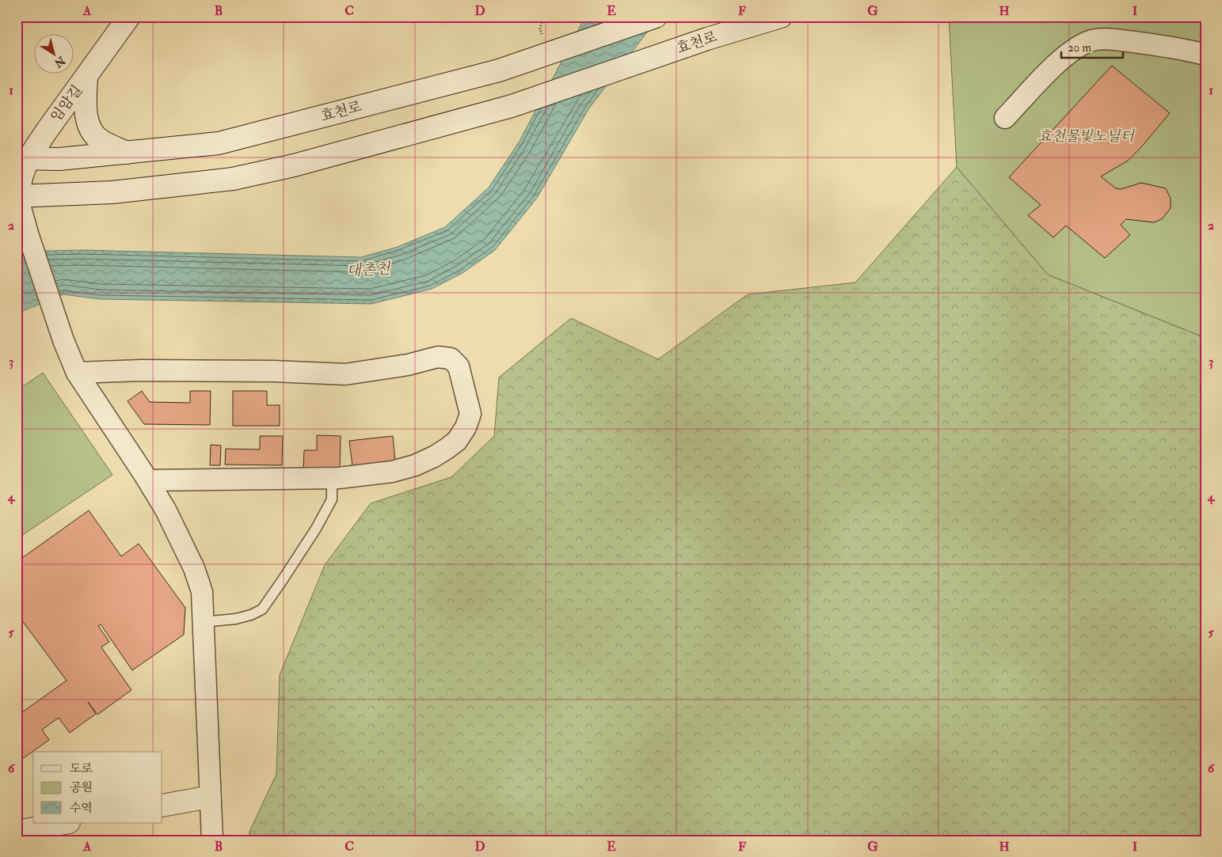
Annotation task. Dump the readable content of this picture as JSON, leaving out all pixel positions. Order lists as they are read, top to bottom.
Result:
{
  "streets": {
    "main road": ["효천로", "임암길"]
  },
  "crossings": [
    ["효천로", "임암길"]
  ],
  "water": ["대촌천"],
  "parks": ["효천물빛노닐터"],
  "legend": ["도로", "공원", "수역"],
  "scale_bar": "20 m",
  "north": "bottom right",
  "grid": {
    "columns": [
      "A",
      "B",
      "C",
      "D",
      "E",
      "F",
      "G",
      "H",
      "I"
    ],
    "rows": [
      "1",
      "2",
      "3",
      "4",
      "5",
      "6"
    ]
  }
}
